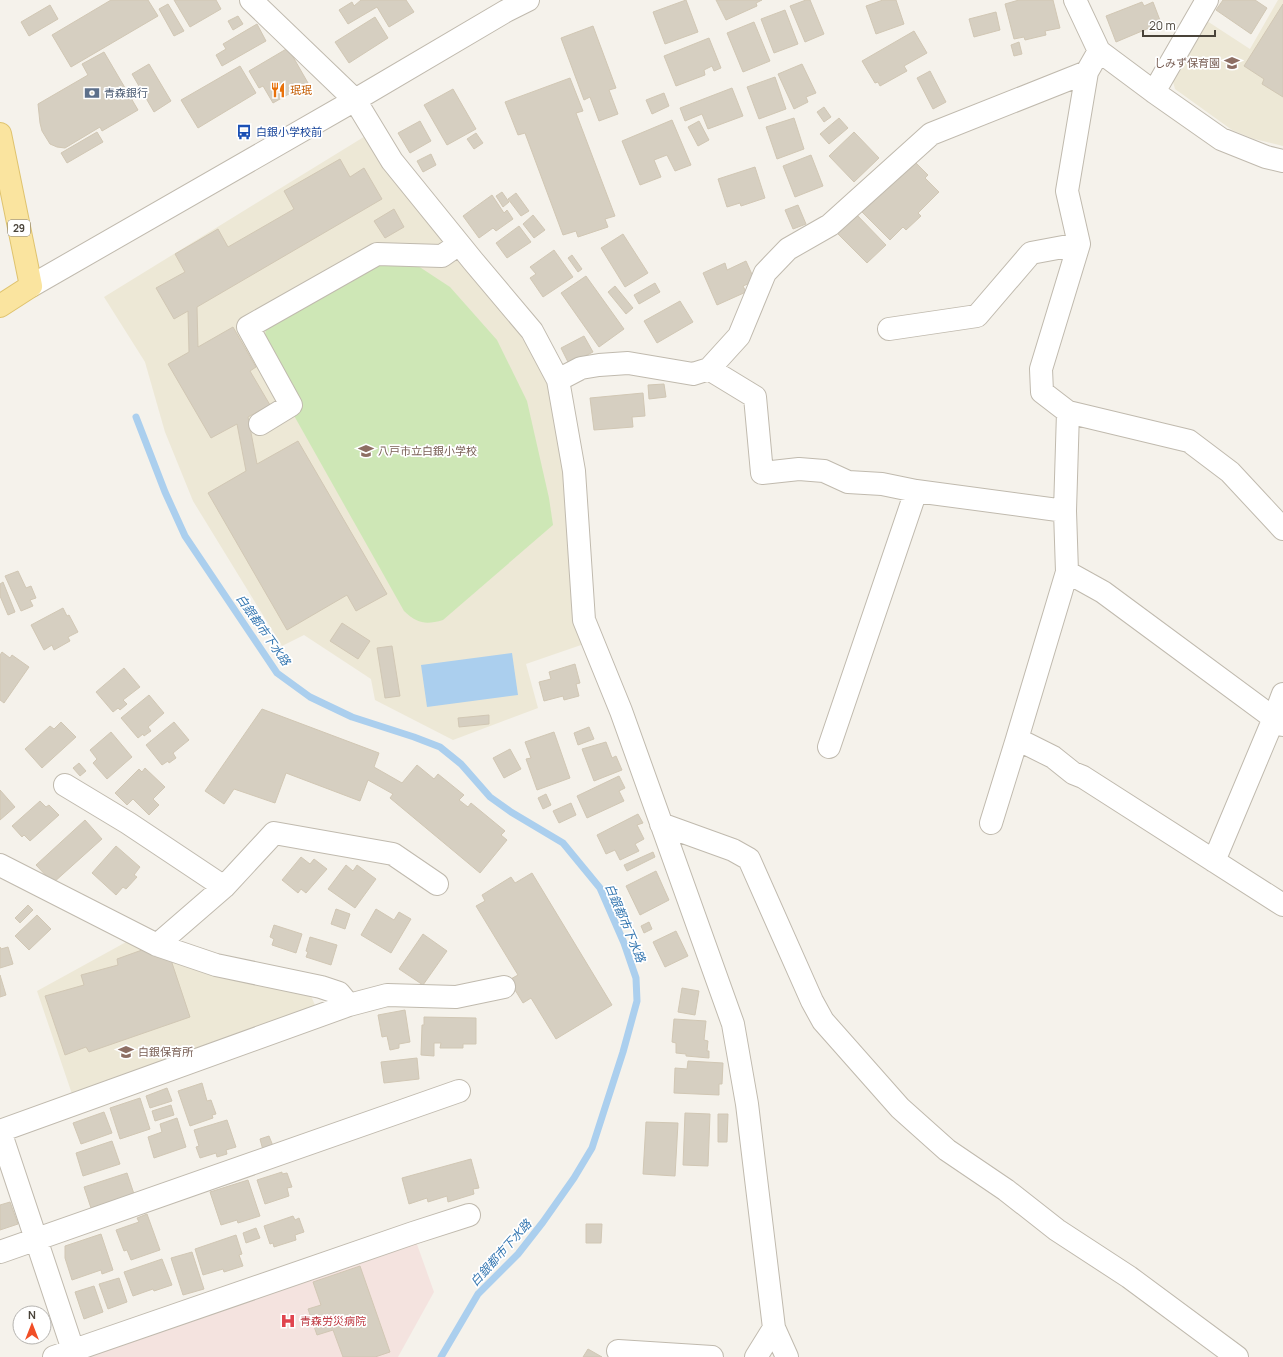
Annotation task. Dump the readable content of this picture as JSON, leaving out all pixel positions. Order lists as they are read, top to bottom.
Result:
{
  "streets": {
    "main road": ["29"]
  },
  "water": ["白銀都市下水路"],
  "places": {
    "school or university": ["しみず保育園", "八戸市立白銀小学校", "白銀保育所"],
    "restaurant": ["珉珉"],
    "bank": ["青森銀行"],
    "bus stop": ["白銀小学校前"],
    "hospital": ["青森労災病院"]
  },
  "scale_bar": "20 m",
  "north": "top"
}
